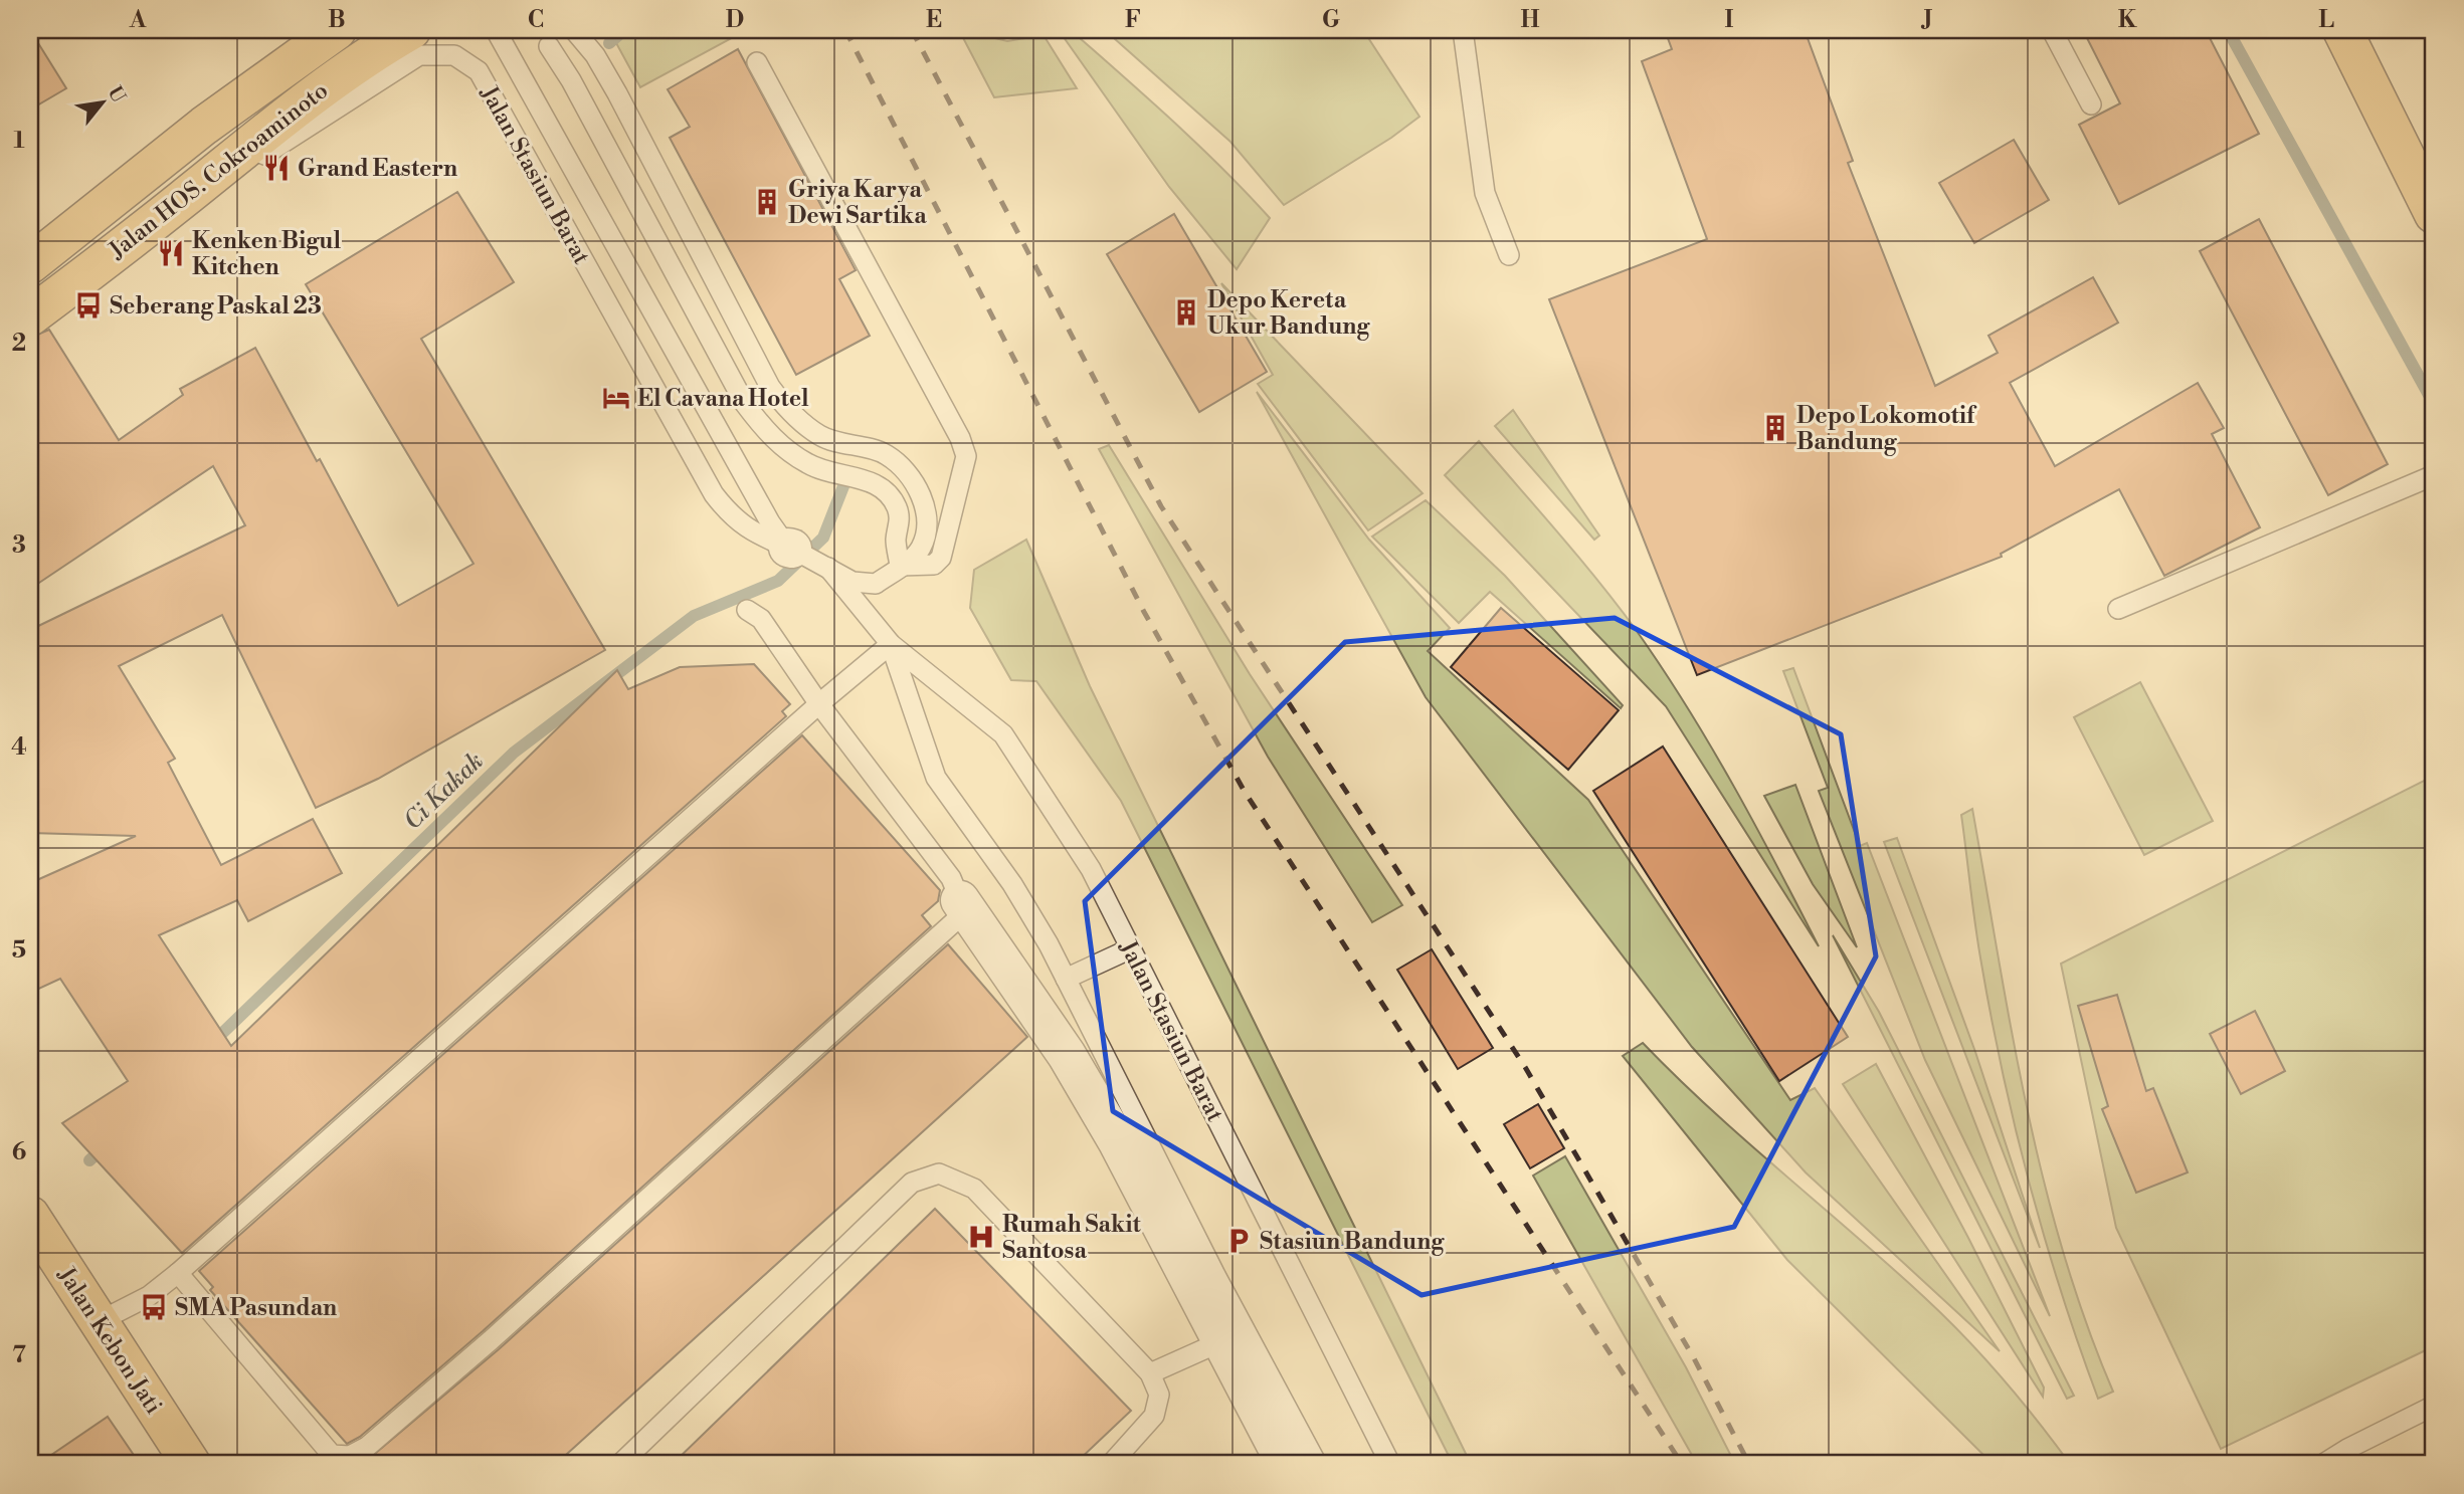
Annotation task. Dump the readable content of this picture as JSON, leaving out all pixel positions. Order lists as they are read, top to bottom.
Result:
{
  "streets": {
    "main road": ["Jalan HOS. Cokroaminoto", "Jalan Kebon Jati"],
    "lane": ["Jalan Stasiun Barat"]
  },
  "crossings": [
    ["Jalan HOS. Cokroaminoto", "Jalan Stasiun Barat"]
  ],
  "water": ["Ci Kakak"],
  "places": {
    "restaurant": ["Grand Eastern", "Kenken Bigul Kitchen"],
    "building": ["Griya Karya Dewi Sartika", "Depo Kereta Ukur Bandung", "Depo Lokomotif Bandung"],
    "bus stop": ["Seberang Paskal 23", "SMA Pasundan"],
    "hotel": ["El Cavana Hotel"],
    "hospital": ["Rumah Sakit Santosa"],
    "parking": ["Stasiun Bandung"]
  },
  "north": "top right",
  "grid": {
    "columns": [
      "A",
      "B",
      "C",
      "D",
      "E",
      "F",
      "G",
      "H",
      "I",
      "J",
      "K",
      "L"
    ],
    "rows": [
      "1",
      "2",
      "3",
      "4",
      "5",
      "6",
      "7"
    ]
  }
}
